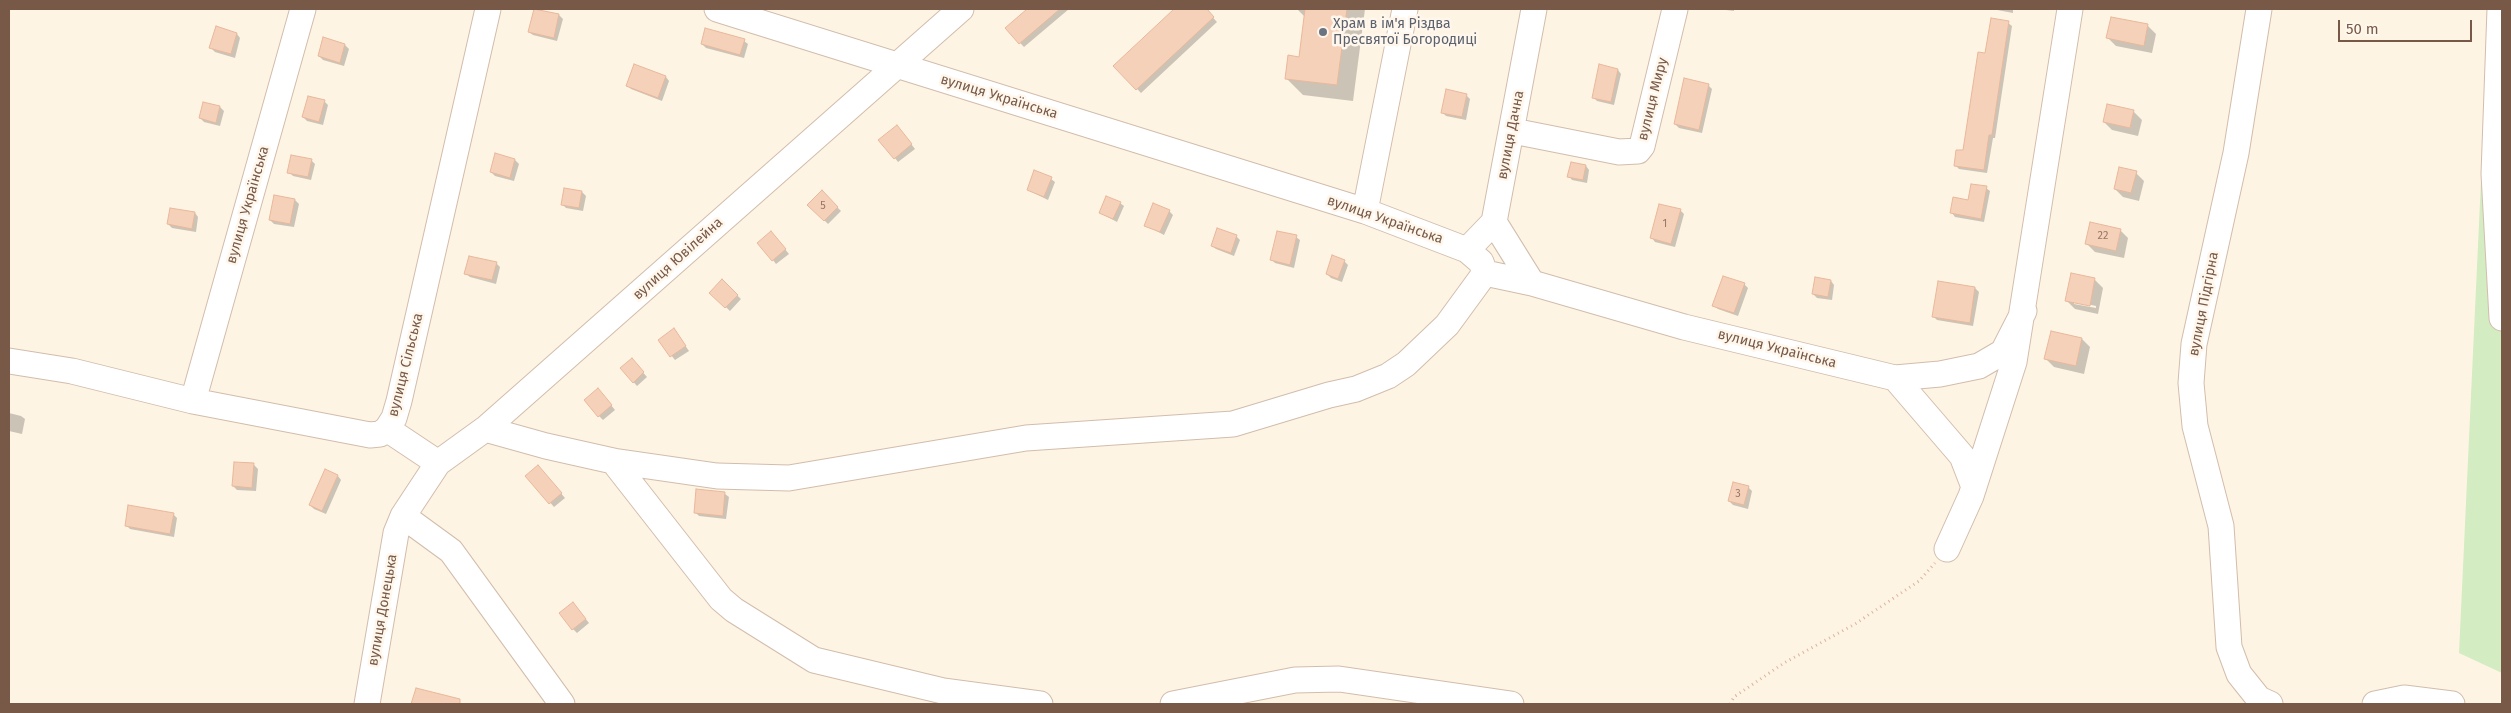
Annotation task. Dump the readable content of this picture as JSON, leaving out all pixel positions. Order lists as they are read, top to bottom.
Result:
{
  "streets": {
    "street": [
      "вулиця Українська",
      "вулиця Миру",
      "вулиця Дачна",
      "вулиця Ювілейна",
      "вулиця Підгірна",
      "вулиця Сільська",
      "вулиця Донецька"
    ]
  },
  "crossings": [
    ["вулиця Українська", "вулиця Ювілейна"],
    ["вулиця Українська", "вулиця Сільська"],
    ["вулиця Миру", "вулиця Дачна"],
    ["вулиця Ювілейна", "вулиця Донецька"]
  ],
  "places": ["Храм в ім'я Різдва Пресвятої Богородиці"],
  "house_numbers": [
    "5",
    "1",
    "22",
    "3"
  ],
  "scale_bar": "50 m"
}
